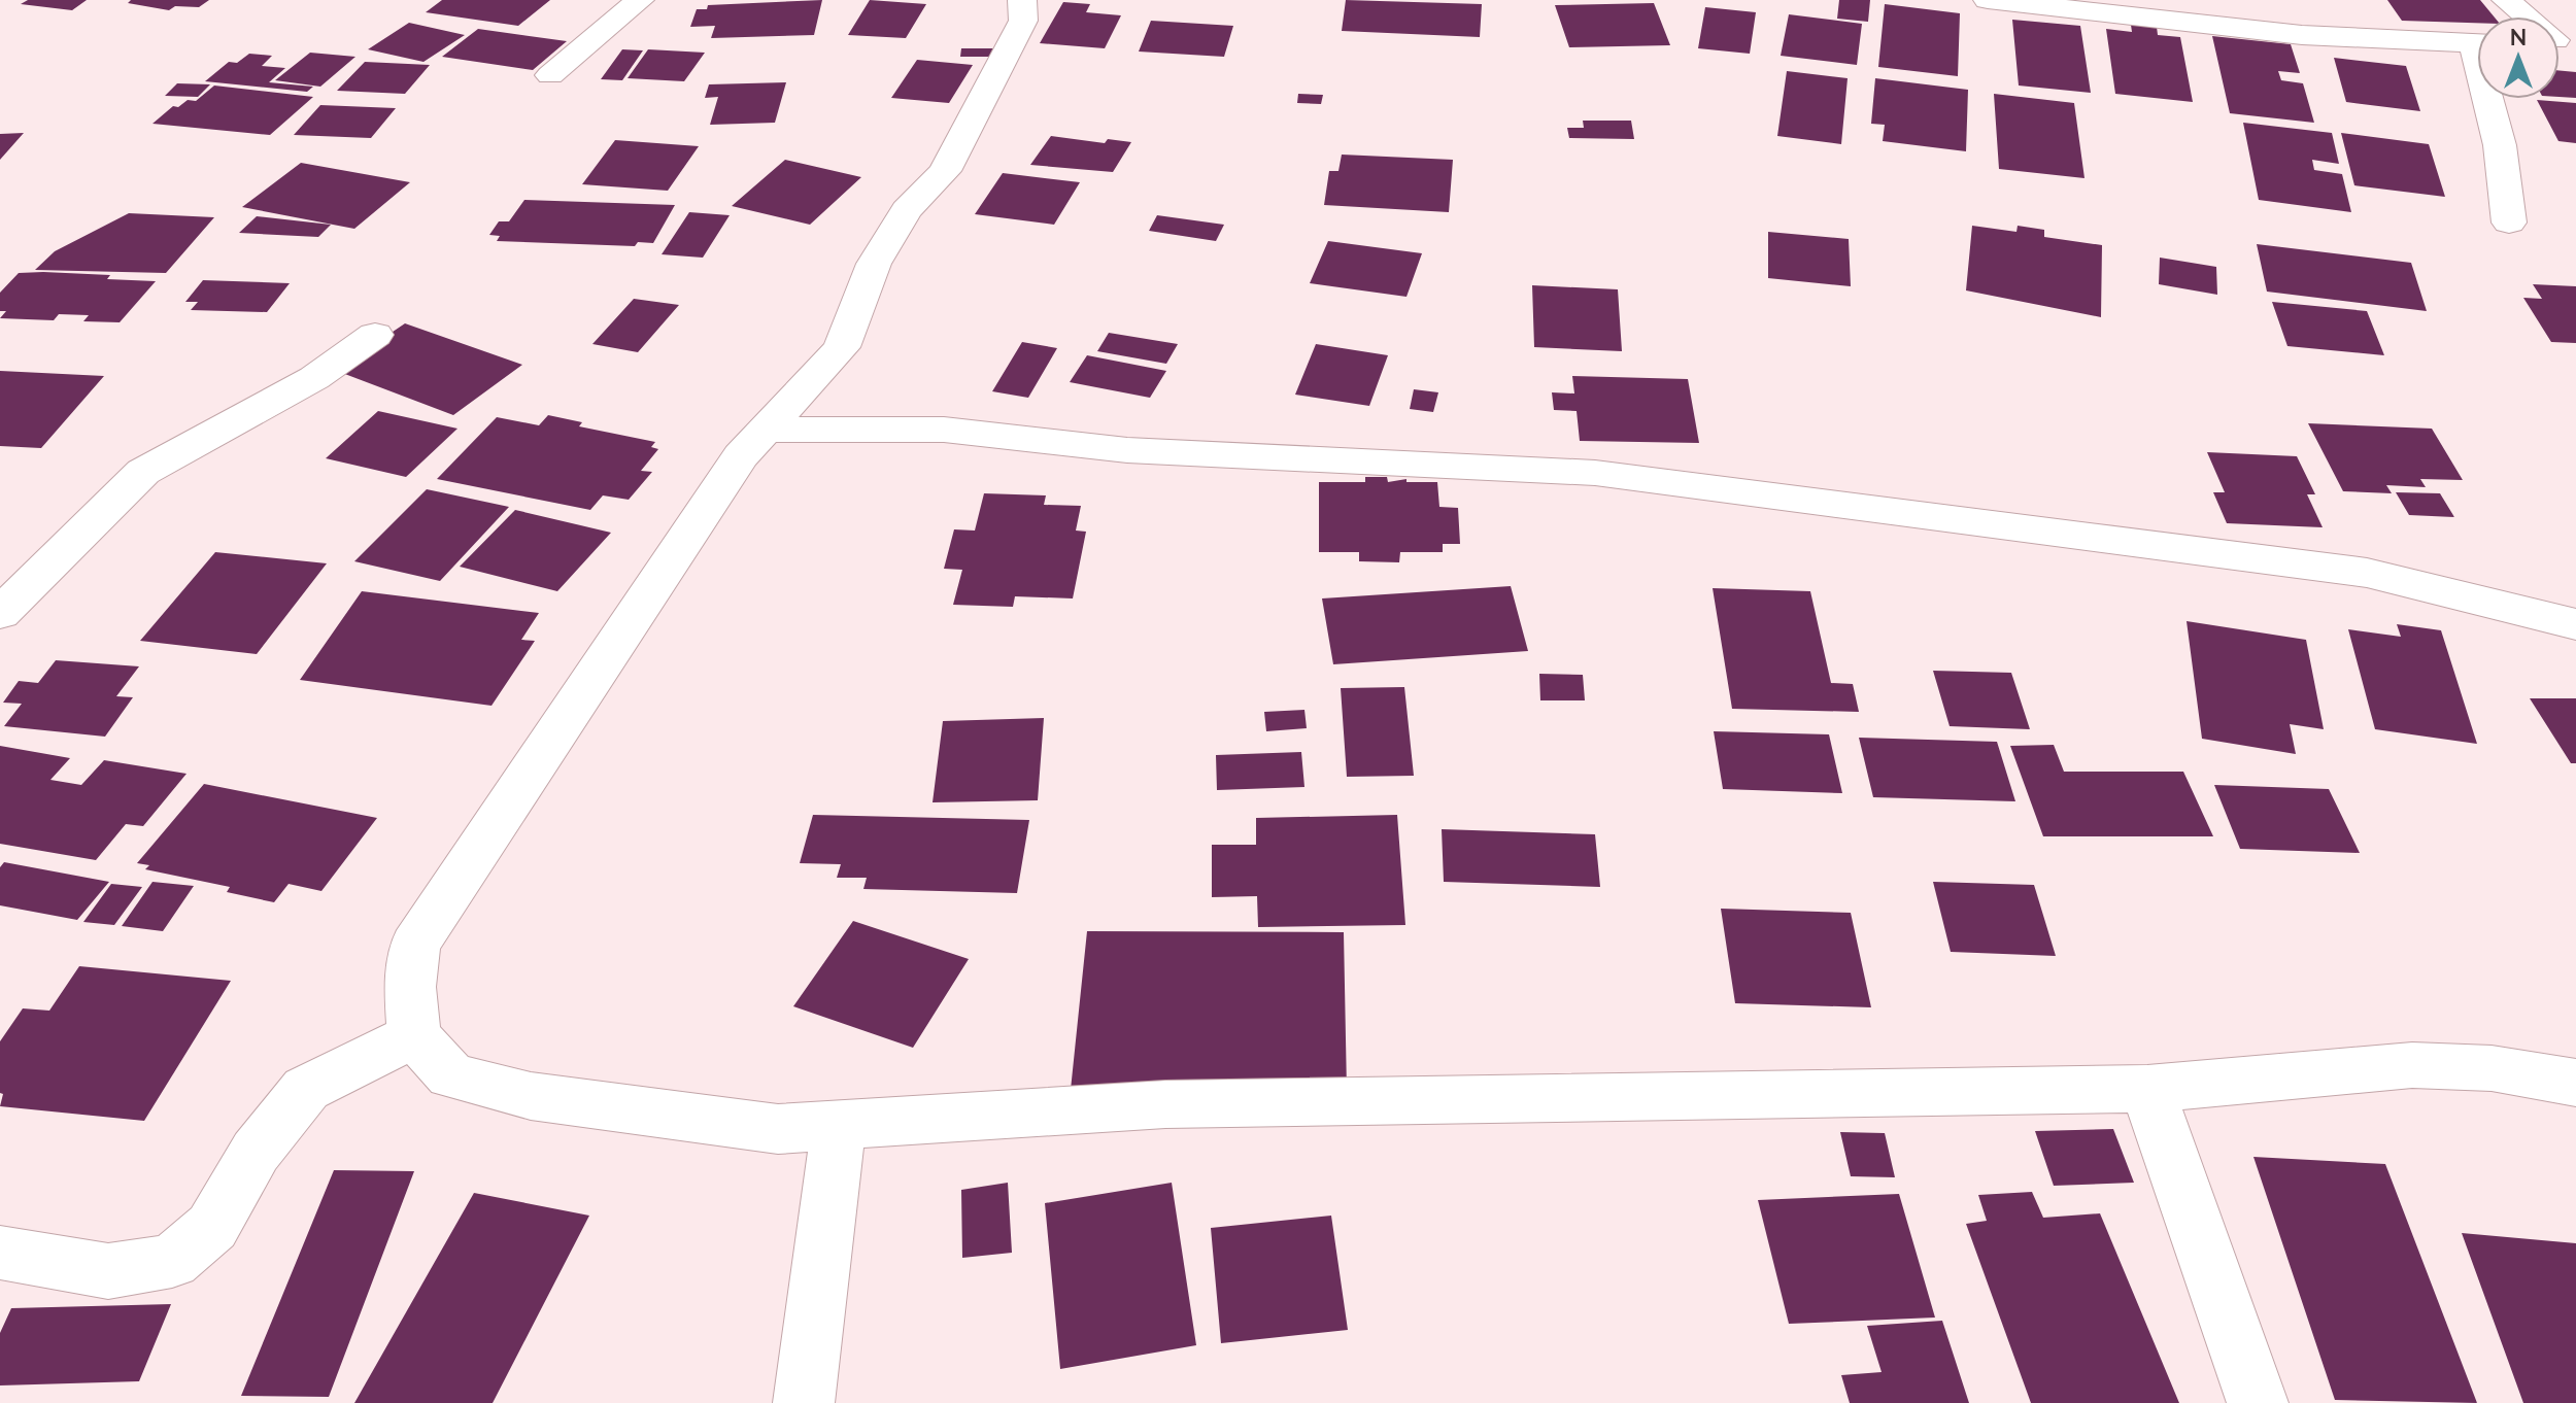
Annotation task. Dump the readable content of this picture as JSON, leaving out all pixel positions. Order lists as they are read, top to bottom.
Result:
{
  "north": "top"
}
